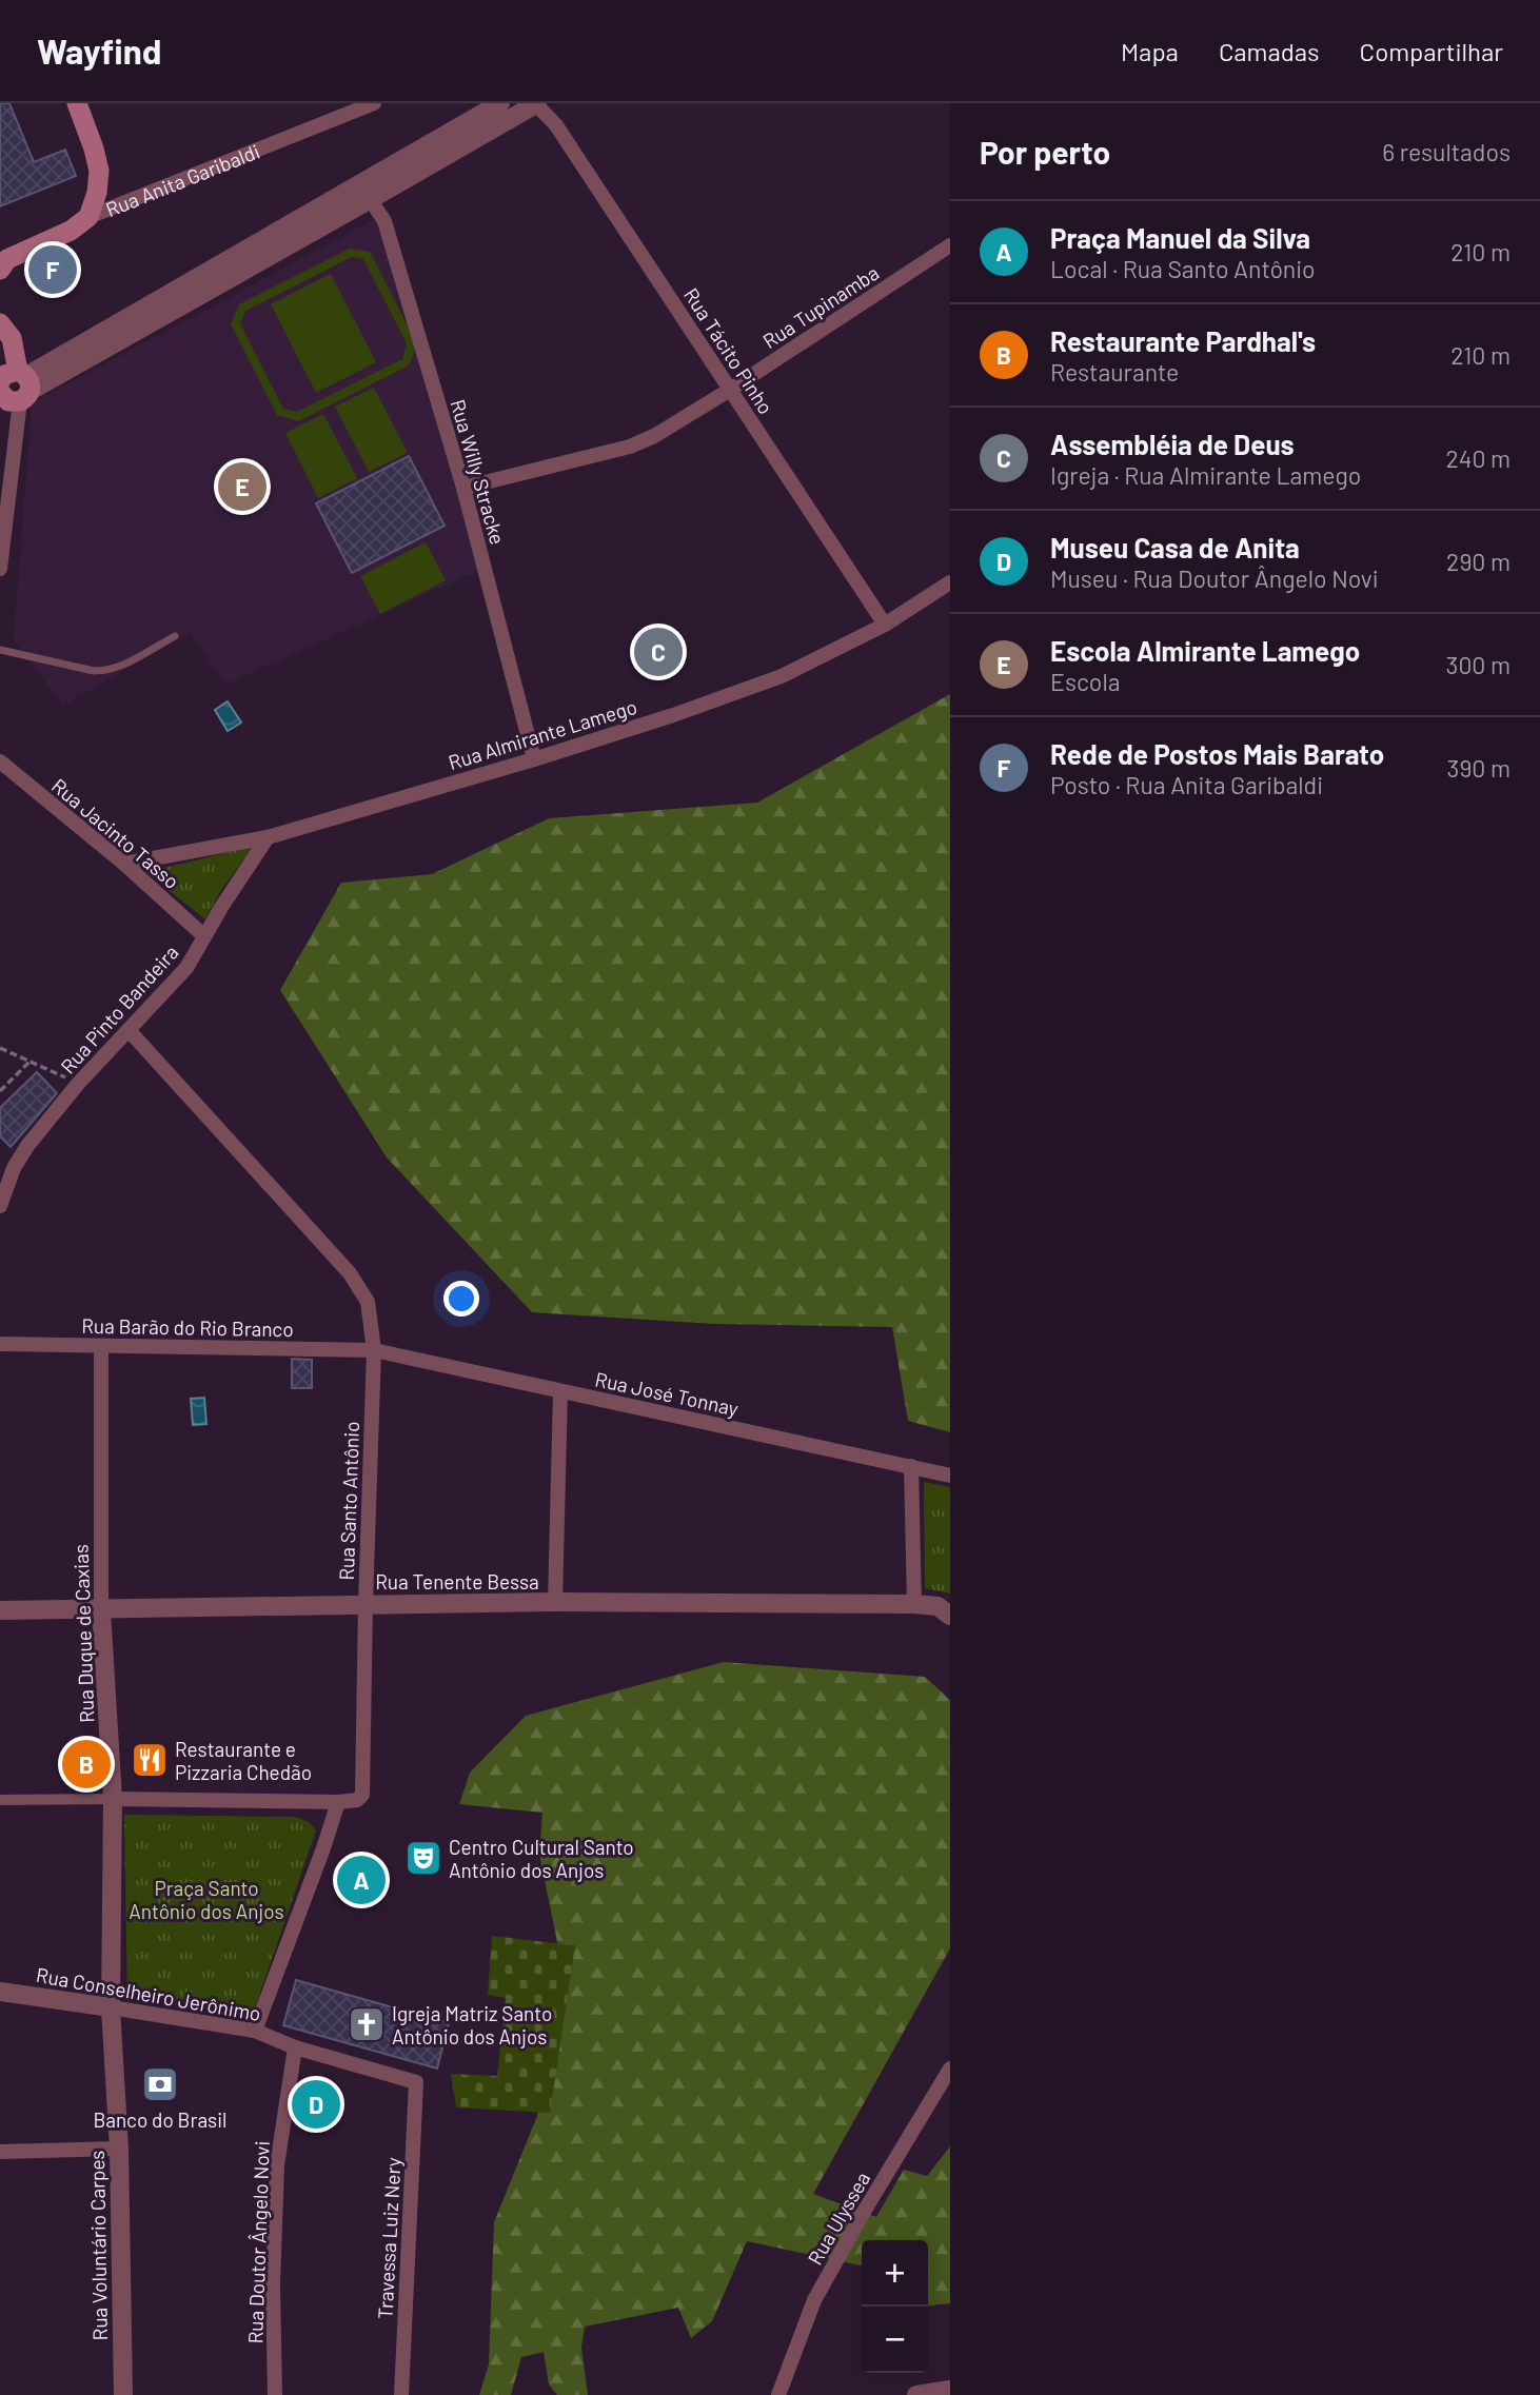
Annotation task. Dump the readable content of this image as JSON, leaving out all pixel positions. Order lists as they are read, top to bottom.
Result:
{
  "streets": {
    "main road": ["Rua Anita Garibaldi"],
    "street": [
      "Rua Tupinamba",
      "Rua Tácito Pinho",
      "Rua Willy Stracke",
      "Rua Almirante Lamego",
      "Rua Jacinto Tasso",
      "Rua Pinto Bandeira",
      "Rua Barão do Rio Branco",
      "Rua José Tonnay",
      "Rua Santo Antônio",
      "Rua Tenente Bessa",
      "Rua Duque de Caxias",
      "Rua Conselheiro Jerônimo",
      "Rua Ulyssea",
      "Travessa Luiz Nery",
      "Rua Doutor Ângelo Novi",
      "Rua Voluntário Carpes"
    ]
  },
  "crossings": [
    ["Rua Tupinamba", "Rua Tácito Pinho"],
    ["Rua Tupinamba", "Rua Willy Stracke"],
    ["Rua Tácito Pinho", "Rua Almirante Lamego"],
    ["Rua Willy Stracke", "Rua Almirante Lamego"],
    ["Rua Almirante Lamego", "Rua Jacinto Tasso"],
    ["Rua Almirante Lamego", "Rua Pinto Bandeira"],
    ["Rua Jacinto Tasso", "Rua Pinto Bandeira"],
    ["Rua Pinto Bandeira", "Rua Santo Antônio"],
    ["Rua Barão do Rio Branco", "Rua José Tonnay"],
    ["Rua Barão do Rio Branco", "Rua Santo Antônio"],
    ["Rua Barão do Rio Branco", "Rua Duque de Caxias"],
    ["Rua José Tonnay", "Rua Santo Antônio"],
    ["Rua Santo Antônio", "Rua Tenente Bessa"],
    ["Rua Tenente Bessa", "Rua Duque de Caxias"],
    ["Rua Duque de Caxias", "Rua Conselheiro Jerônimo"],
    ["Rua Duque de Caxias", "Rua Voluntário Carpes"],
    ["Rua Conselheiro Jerônimo", "Travessa Luiz Nery"],
    ["Rua Conselheiro Jerônimo", "Rua Doutor Ângelo Novi"],
    ["Rua Conselheiro Jerônimo", "Rua Voluntário Carpes"]
  ],
  "parks": ["Praça Santo Antônio dos Anjos"],
  "places": {
    "restaurant": ["Restaurante e Pizzaria Chedão"],
    "theatre": ["Centro Cultural Santo Antônio dos Anjos"],
    "church": ["Igreja Matriz Santo Antônio dos Anjos"],
    "bank": ["Banco do Brasil"]
  },
  "page": {
    "header": "Wayfind",
    "nav": ["Mapa", "Camadas", "Compartilhar"],
    "heading": ["Por perto", "6 resultados"],
    "list": [
      {
        "mark": "A",
        "name": "Praça Manuel da Silva",
        "note": "Local · Rua Santo Antônio",
        "value": "210 m"
      },
      {
        "mark": "B",
        "name": "Restaurante Pardhal's",
        "note": "Restaurante",
        "value": "210 m"
      },
      {
        "mark": "C",
        "name": "Assembléia de Deus",
        "note": "Igreja · Rua Almirante Lamego",
        "value": "240 m"
      },
      {
        "mark": "D",
        "name": "Museu Casa de Anita",
        "note": "Museu · Rua Doutor Ângelo Novi",
        "value": "290 m"
      },
      {
        "mark": "E",
        "name": "Escola Almirante Lamego",
        "note": "Escola",
        "value": "300 m"
      },
      {
        "mark": "F",
        "name": "Rede de Postos Mais Barato",
        "note": "Posto · Rua Anita Garibaldi",
        "value": "390 m"
      }
    ],
    "pins": [
      "F",
      "E",
      "C",
      "B",
      "A",
      "D"
    ],
    "map_buttons": ["+", "−"]
  }
}
